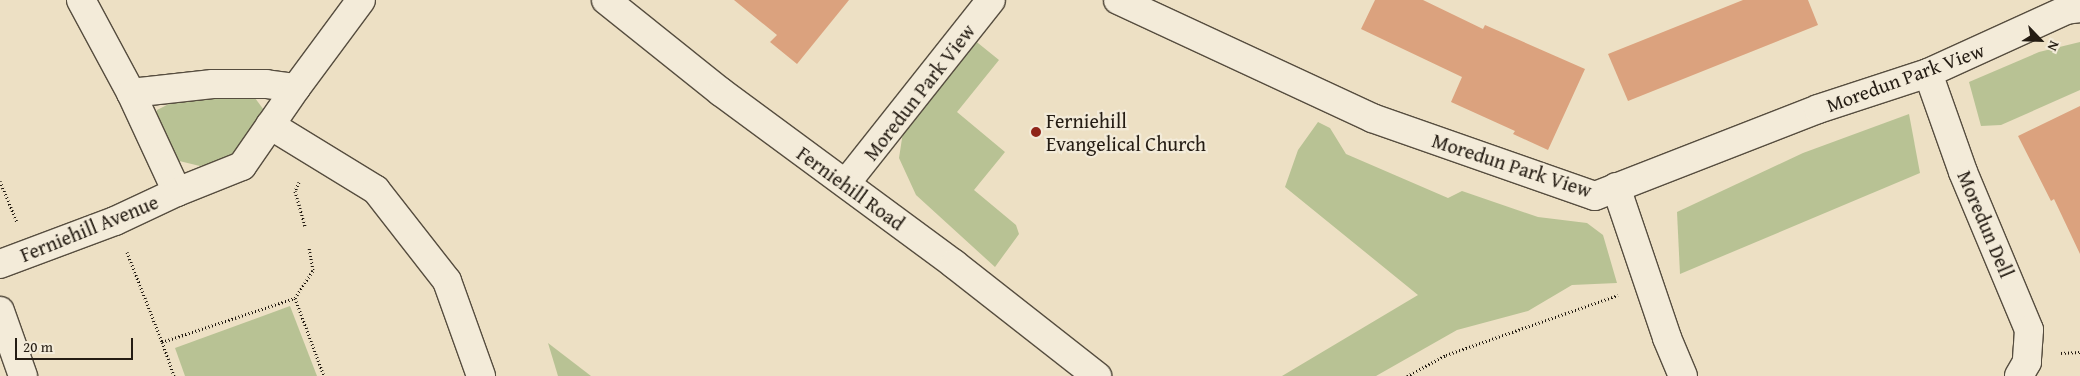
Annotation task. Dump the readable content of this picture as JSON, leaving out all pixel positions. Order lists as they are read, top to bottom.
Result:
{
  "streets": {
    "street": [
      "Moredun Park View",
      "Ferniehill Road",
      "Moredun Dell",
      "Ferniehill Avenue"
    ]
  },
  "crossings": [
    ["Moredun Park View", "Ferniehill Road"],
    ["Moredun Park View", "Moredun Dell"]
  ],
  "places": ["Ferniehill Evangelical Church"],
  "scale_bar": "20 m",
  "north": "bottom right"
}
